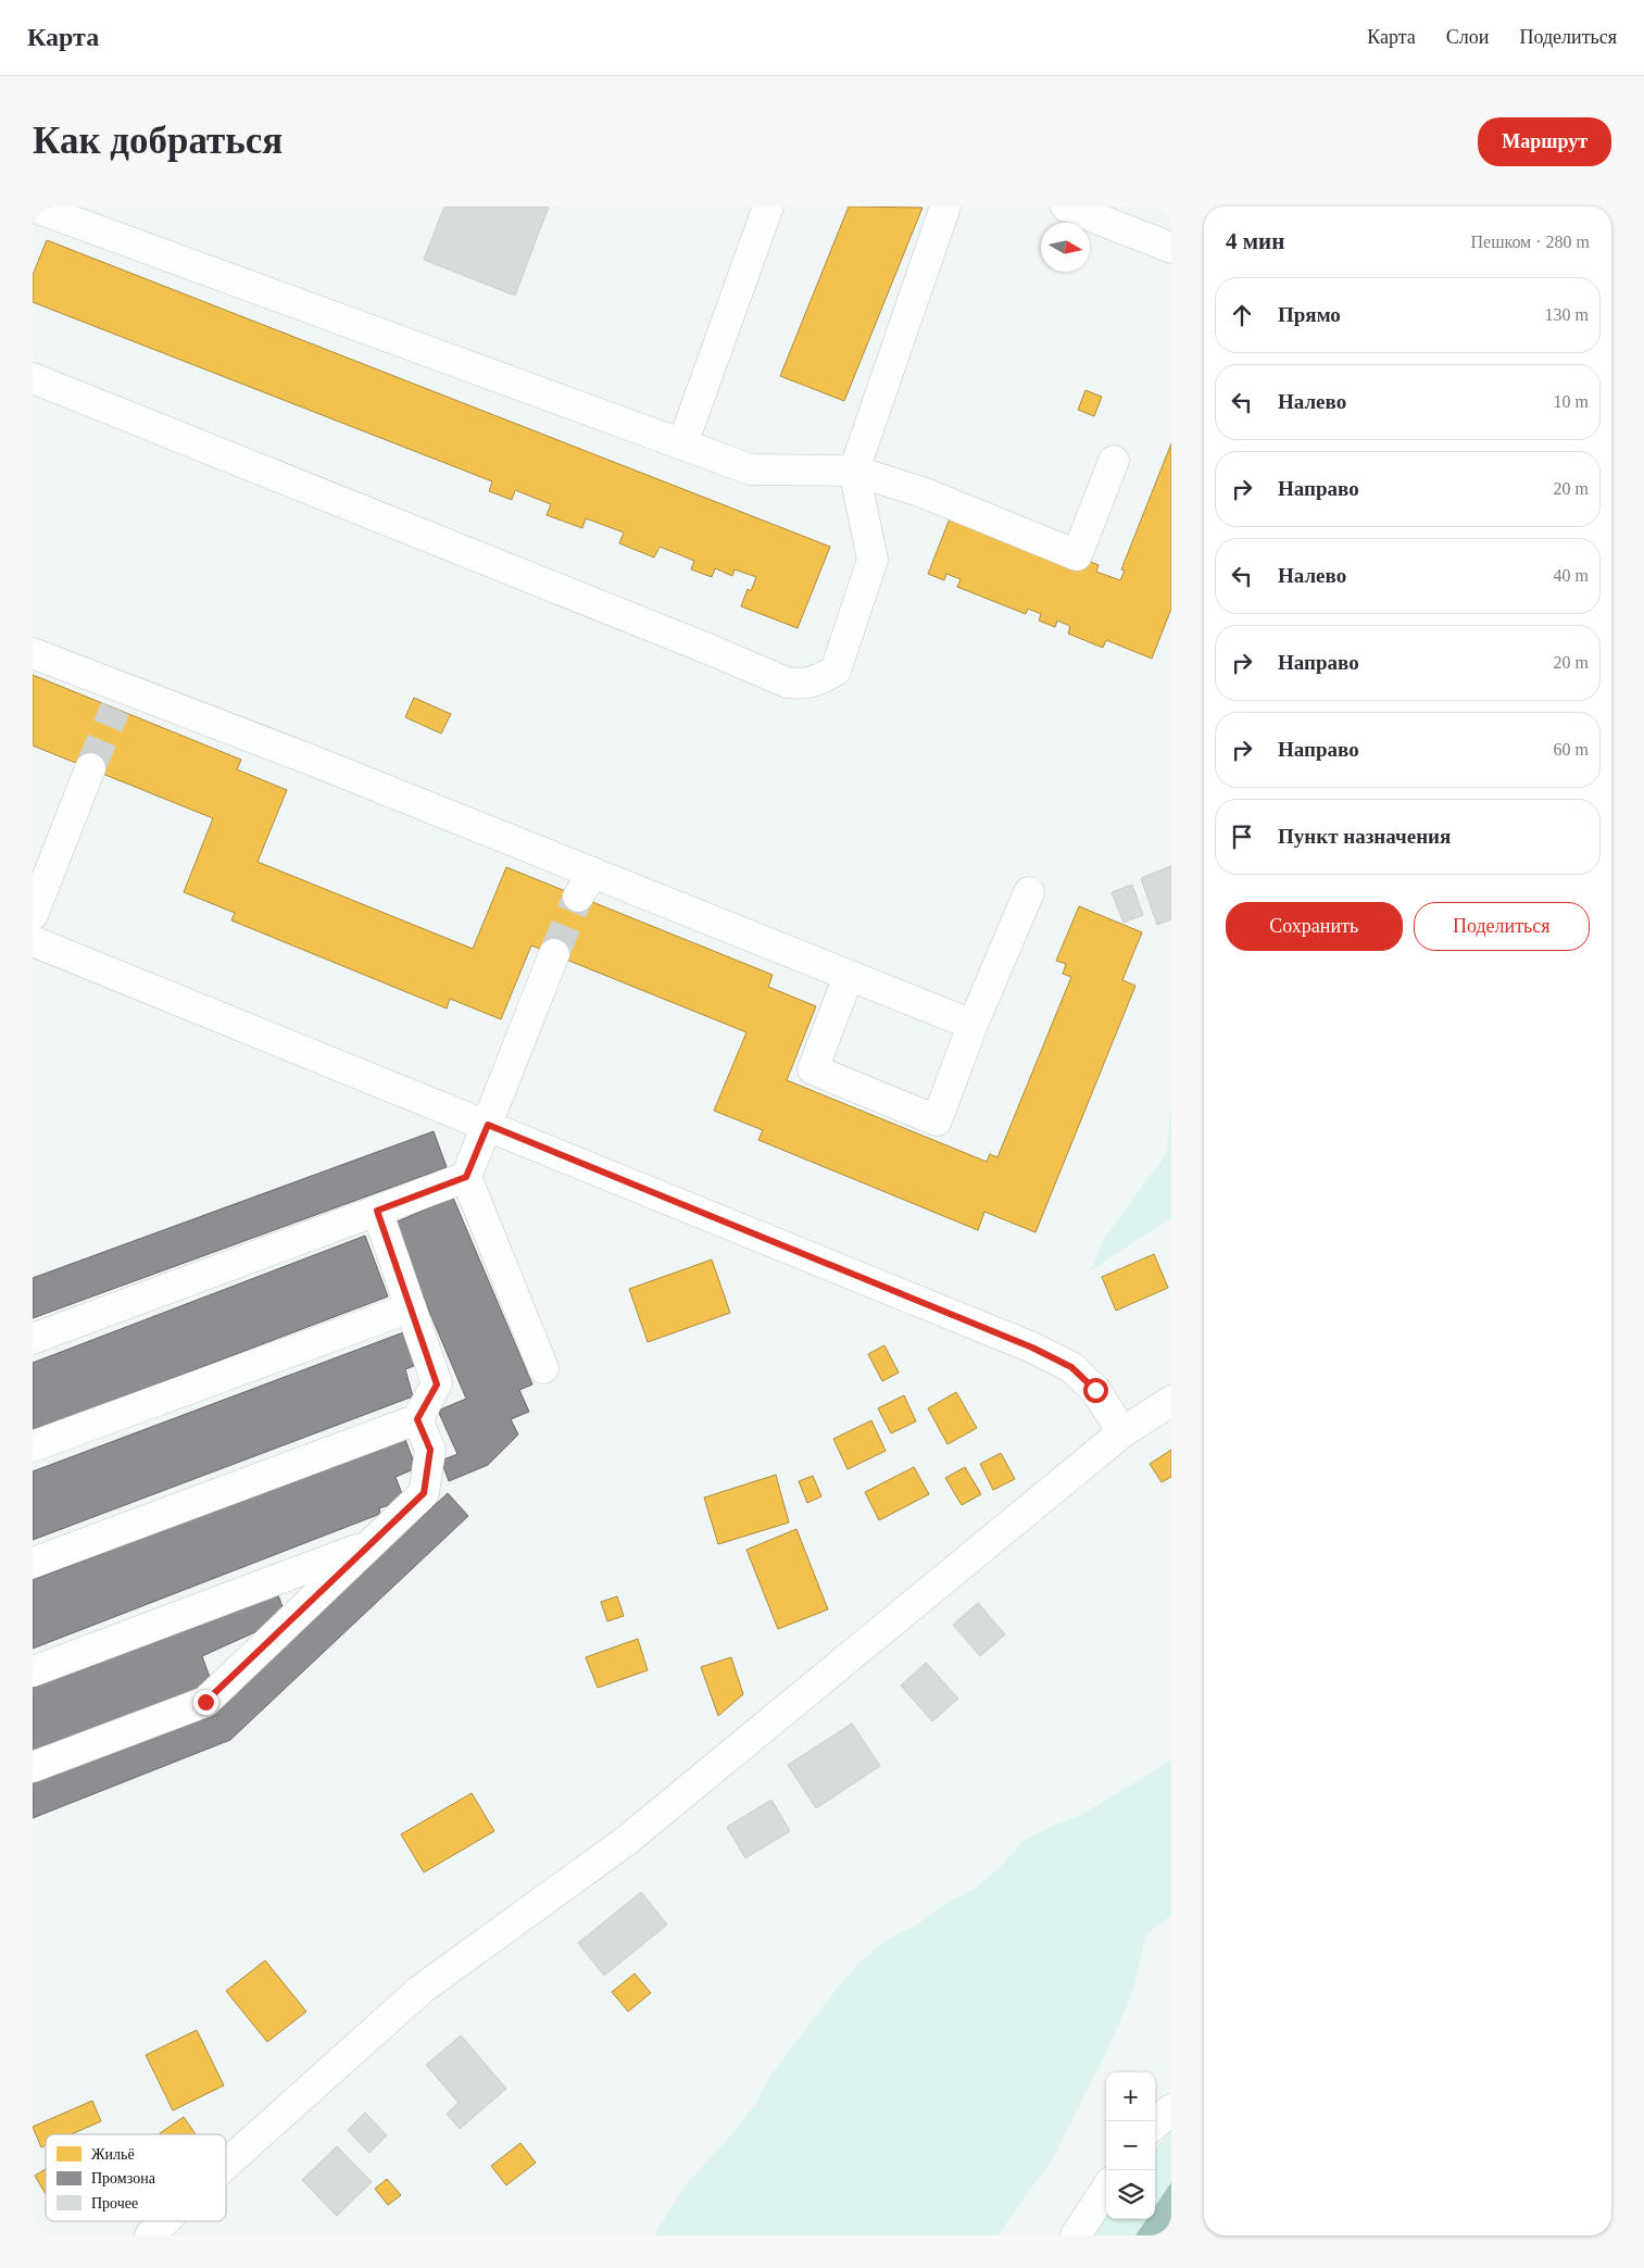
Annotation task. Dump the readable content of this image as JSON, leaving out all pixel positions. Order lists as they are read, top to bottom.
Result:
{
  "legend": ["Жильё", "Промзона", "Прочее"],
  "north": "right",
  "page": {
    "header": "Карта",
    "nav": ["Карта", "Слои", "Поделиться"],
    "buttons": [
      "Маршрут",
      ["Сохранить", "Поделиться"]
    ],
    "title": "Как добраться",
    "heading": ["4 мин", "Пешком · 280 m"],
    "list": [
      ["Прямо", "130 m"],
      ["Налево", "10 m"],
      ["Направо", "20 m"],
      ["Налево", "40 m"],
      ["Направо", "20 m"],
      ["Направо", "60 m"],
      "Пункт назначения"
    ],
    "map_buttons": ["+", "−"]
  }
}
